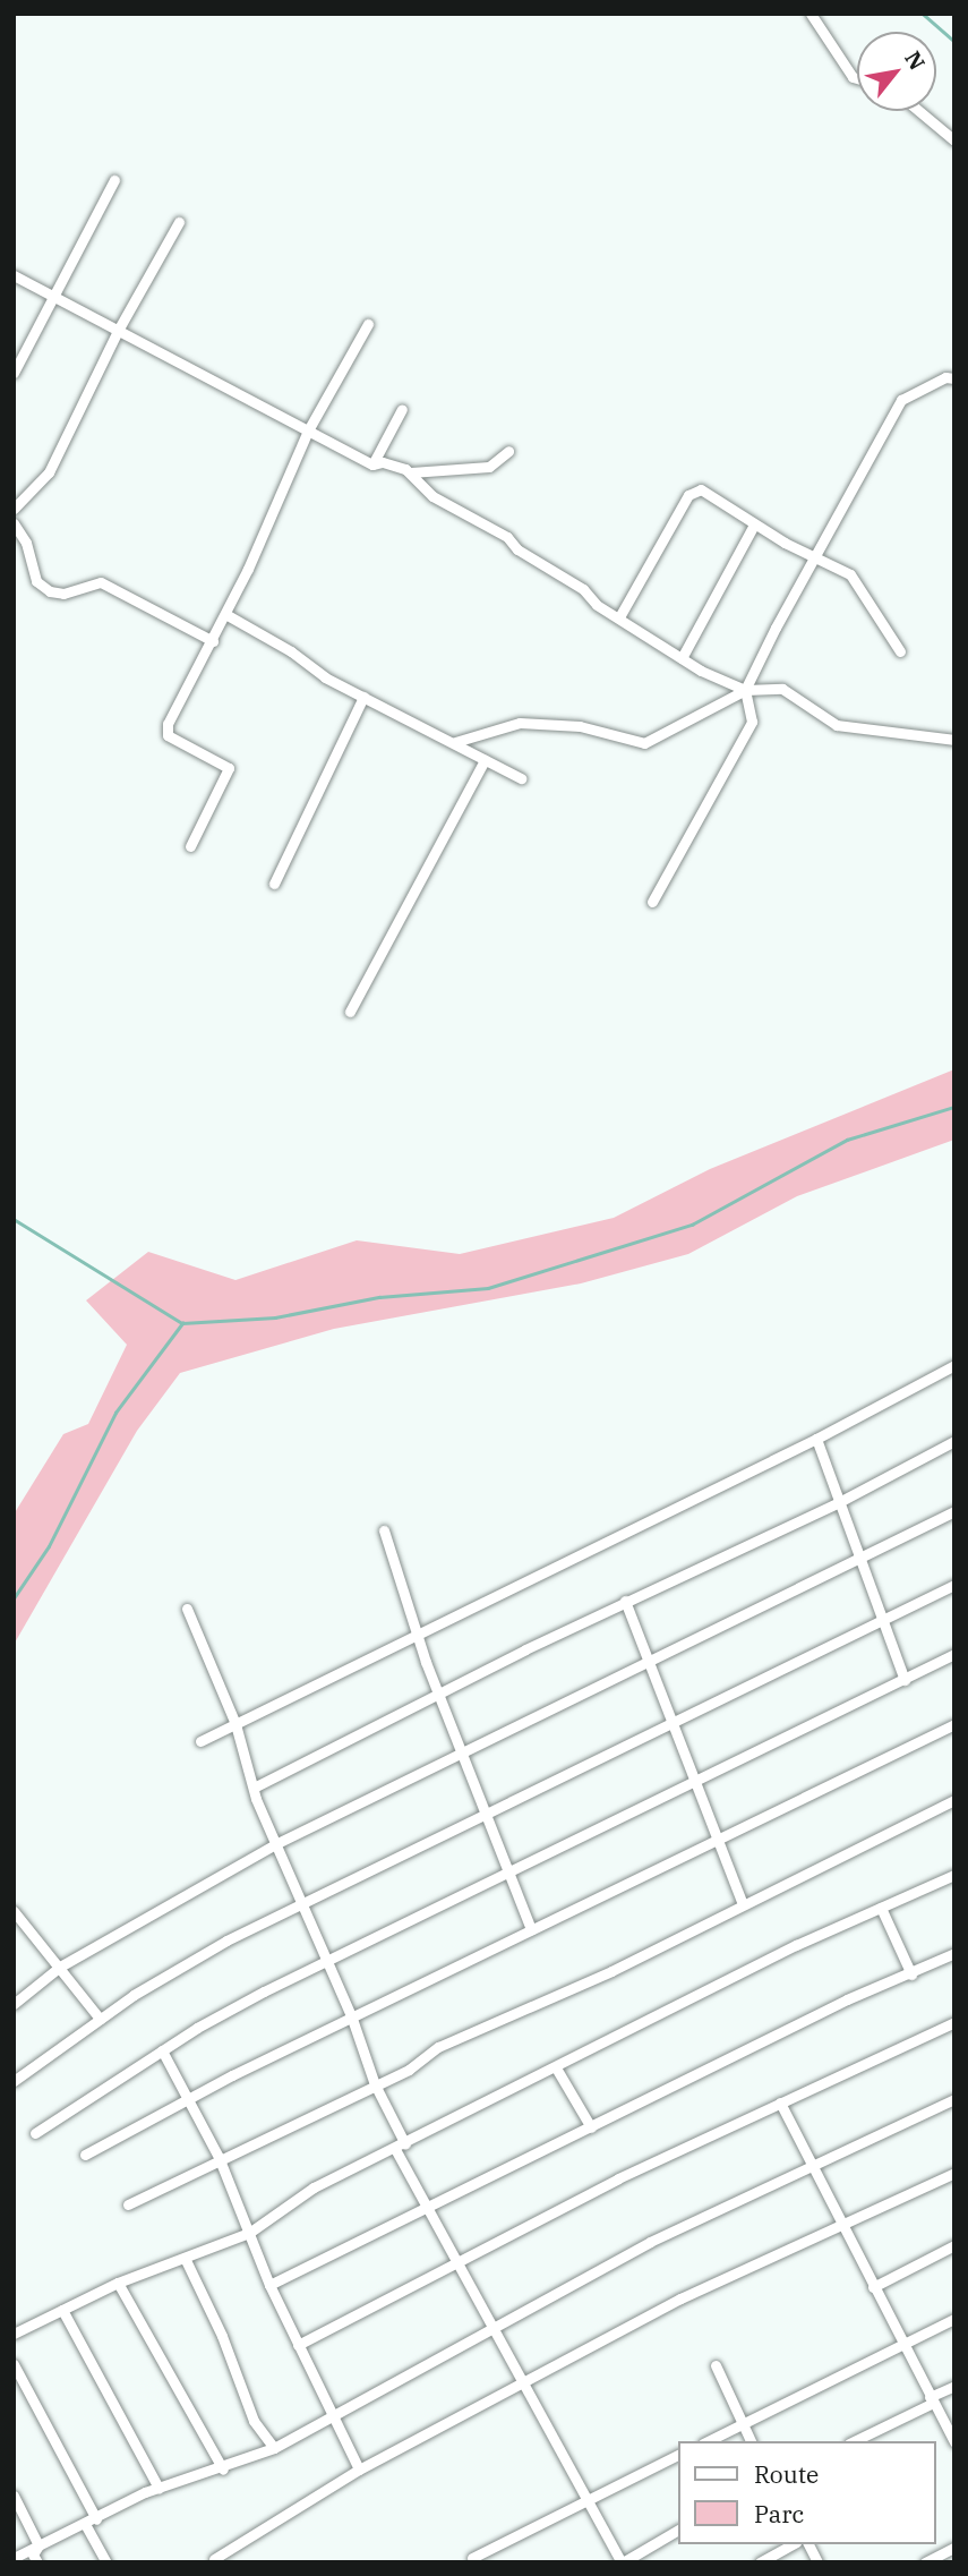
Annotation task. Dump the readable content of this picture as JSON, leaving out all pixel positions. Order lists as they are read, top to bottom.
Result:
{
  "legend": ["Route", "Parc"],
  "north": "top right"
}
